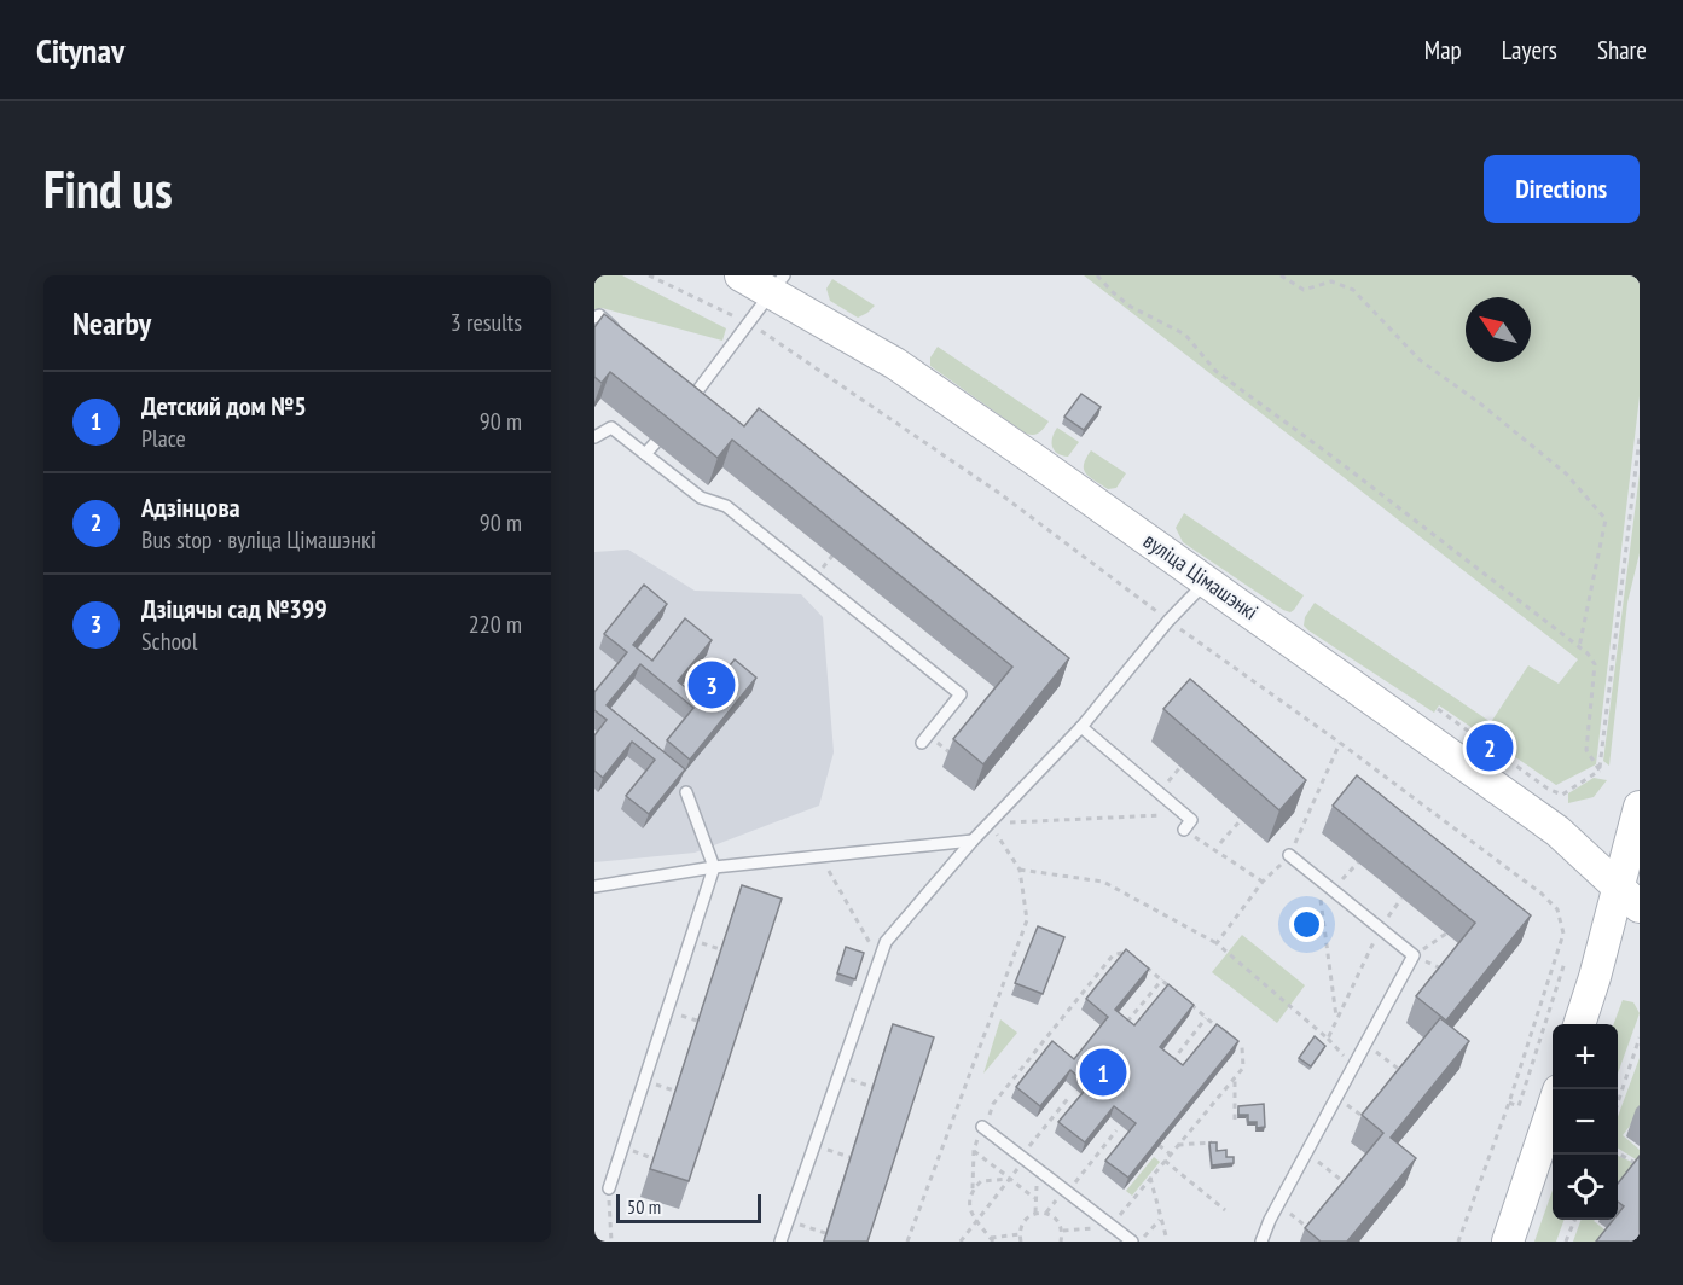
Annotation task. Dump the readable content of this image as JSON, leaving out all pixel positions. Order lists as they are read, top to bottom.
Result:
{
  "streets": {
    "main road": ["вуліца Цімашэнкі"]
  },
  "scale_bar": "50 m",
  "north": "top left",
  "page": {
    "header": "Citynav",
    "nav": ["Map", "Layers", "Share"],
    "buttons": "Directions",
    "title": "Find us",
    "heading": ["Nearby", "3 results"],
    "list": [
      {
        "mark": "1",
        "name": "Детский дом №5",
        "note": "Place",
        "value": "90 m"
      },
      {
        "mark": "2",
        "name": "Адзінцова",
        "note": "Bus stop · вуліца Цімашэнкі",
        "value": "90 m"
      },
      {
        "mark": "3",
        "name": "Дзіцячы сад №399",
        "note": "School",
        "value": "220 m"
      }
    ],
    "pins": ["3", "2", "1"],
    "map_buttons": ["+", "−"],
    "scale": "50 m"
  }
}
